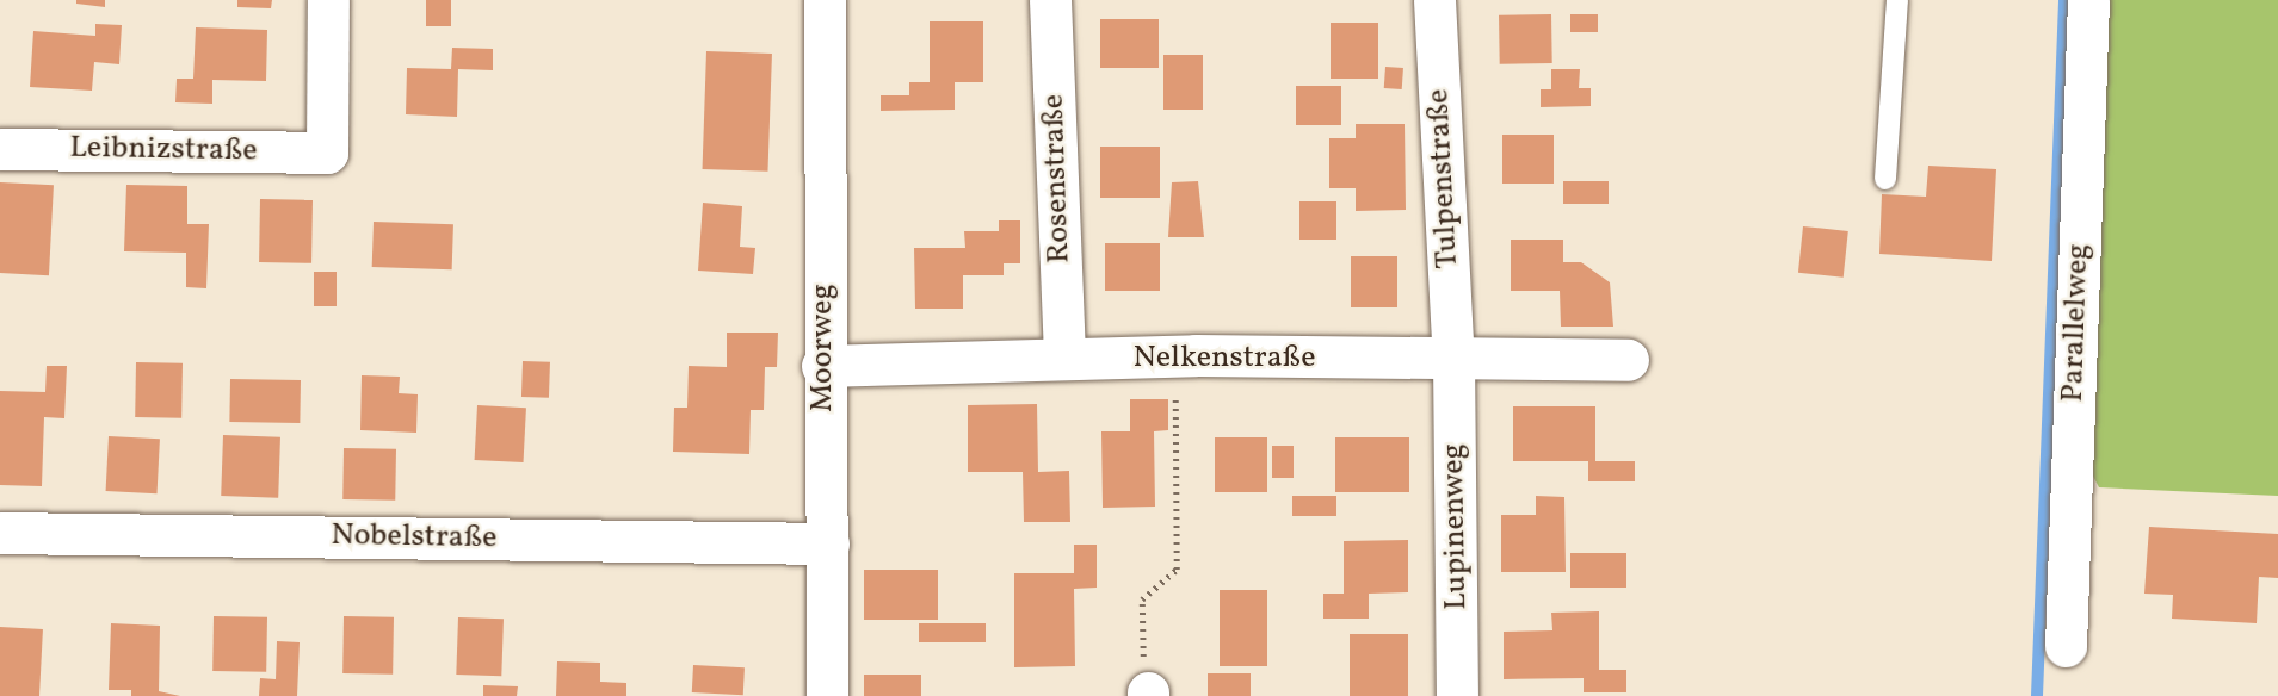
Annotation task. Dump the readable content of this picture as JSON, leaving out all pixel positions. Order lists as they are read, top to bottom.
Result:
{
  "streets": {
    "street": [
      "Leibnizstraße",
      "Rosenstraße",
      "Tulpenstraße",
      "Parallelweg",
      "Moorweg",
      "Nelkenstraße",
      "Lupinenweg",
      "Nobelstraße"
    ]
  },
  "crossings": [
    ["Rosenstraße", "Nelkenstraße"],
    ["Tulpenstraße", "Nelkenstraße"],
    ["Tulpenstraße", "Lupinenweg"],
    ["Moorweg", "Nelkenstraße"],
    ["Moorweg", "Nobelstraße"],
    ["Nelkenstraße", "Lupinenweg"]
  ]
}
